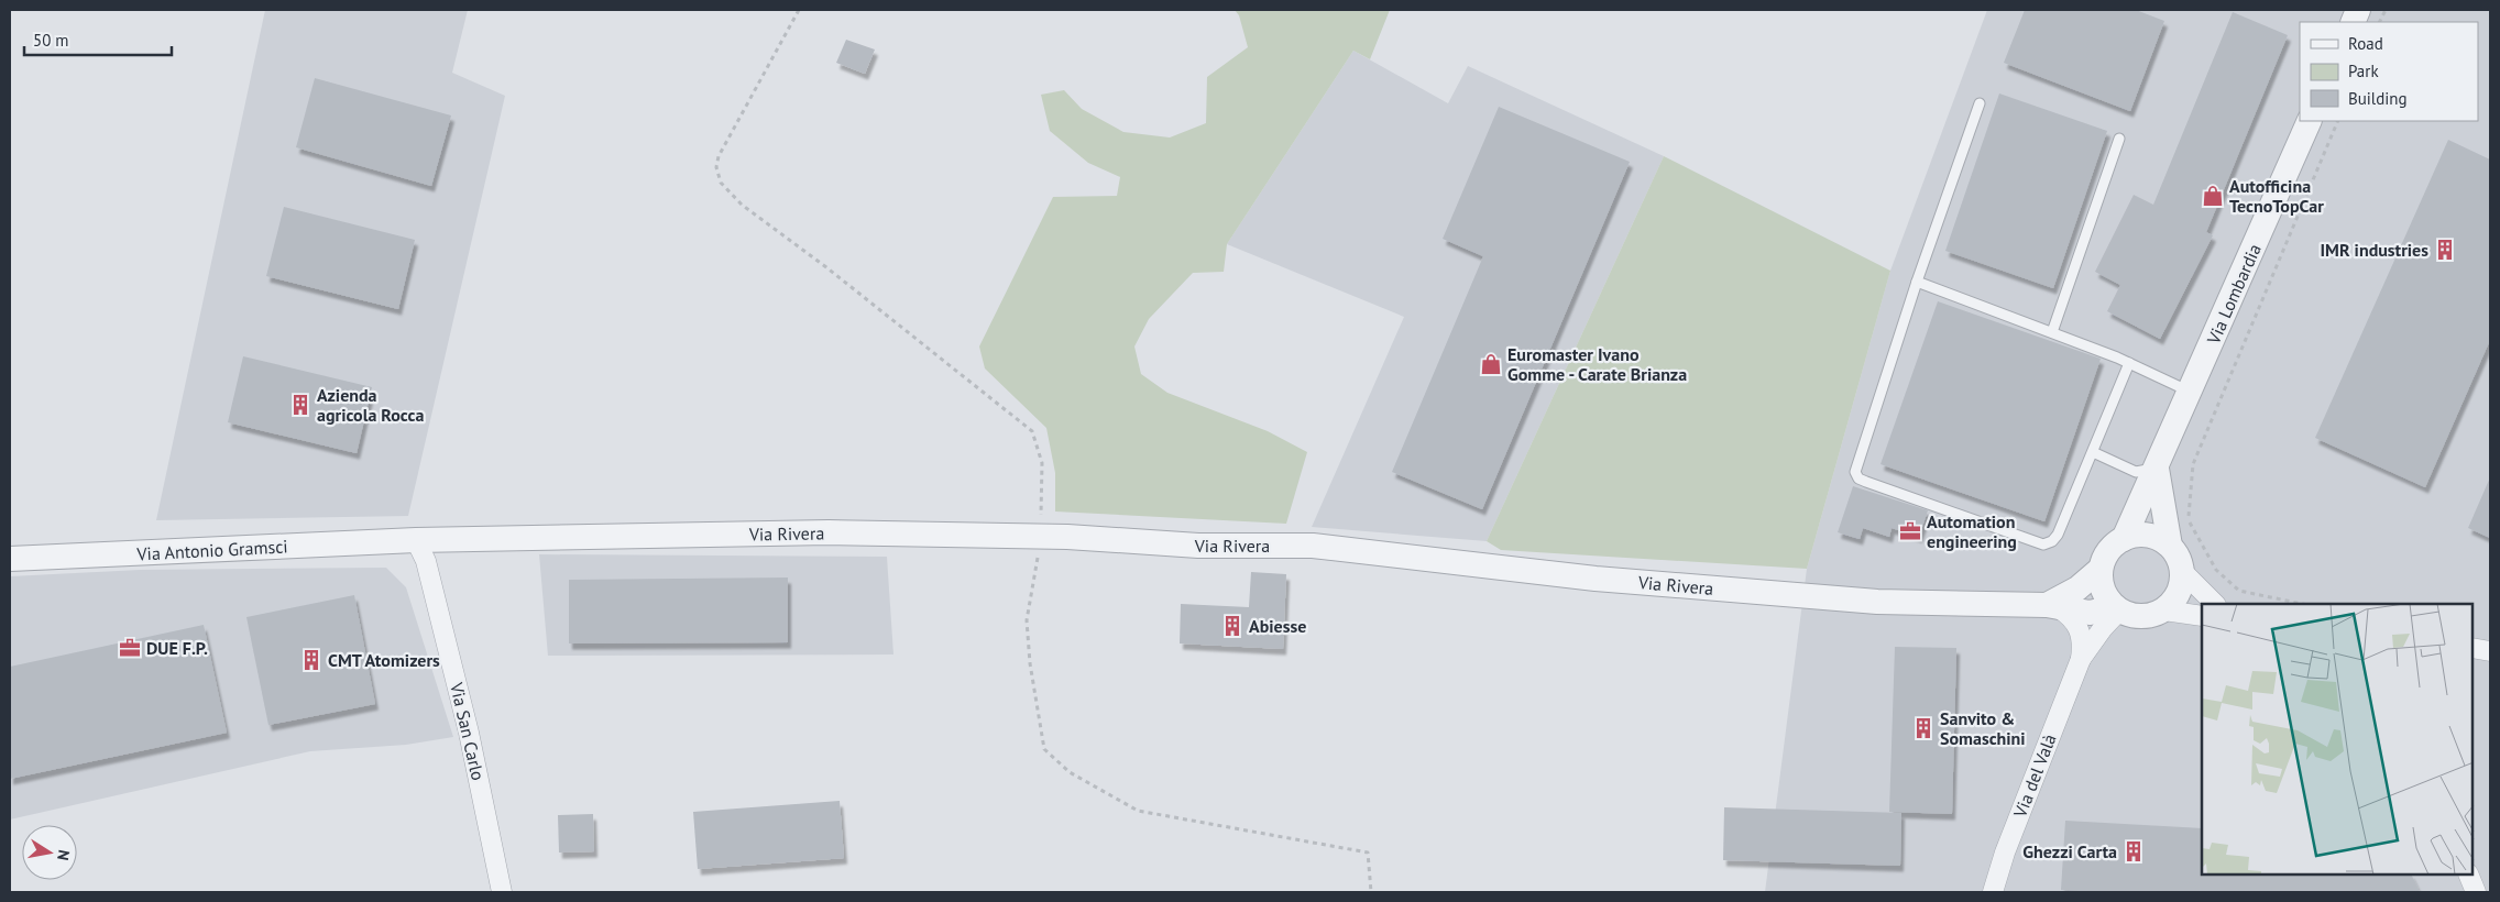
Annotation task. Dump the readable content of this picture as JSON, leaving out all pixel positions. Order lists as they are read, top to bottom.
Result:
{
  "streets": {
    "street": [
      "Via Lombardia",
      "Via Rivera",
      "Via Antonio Gramsci",
      "Via San Carlo",
      "Via del Valà"
    ]
  },
  "crossings": [
    ["Via Lombardia", "Via Rivera"],
    ["Via Lombardia", "Via del Valà"],
    ["Via Rivera", "Via Antonio Gramsci"],
    ["Via Rivera", "Via San Carlo"],
    ["Via Rivera", "Via del Valà"],
    ["Via Antonio Gramsci", "Via San Carlo"]
  ],
  "places": {
    "shop": ["Autofficina TecnoTopCar", "Euromaster Ivano Gomme - Carate Brianza"],
    "building": [
      "IMR industries",
      "Azienda agricola Rocca",
      "Abiesse",
      "CMT Atomizers",
      "Sanvito & Somaschini",
      "Ghezzi Carta"
    ],
    "office": ["Automation engineering", "DUE F.P."]
  },
  "legend": ["Road", "Park", "Building"],
  "scale_bar": "50 m",
  "north": "right"
}
